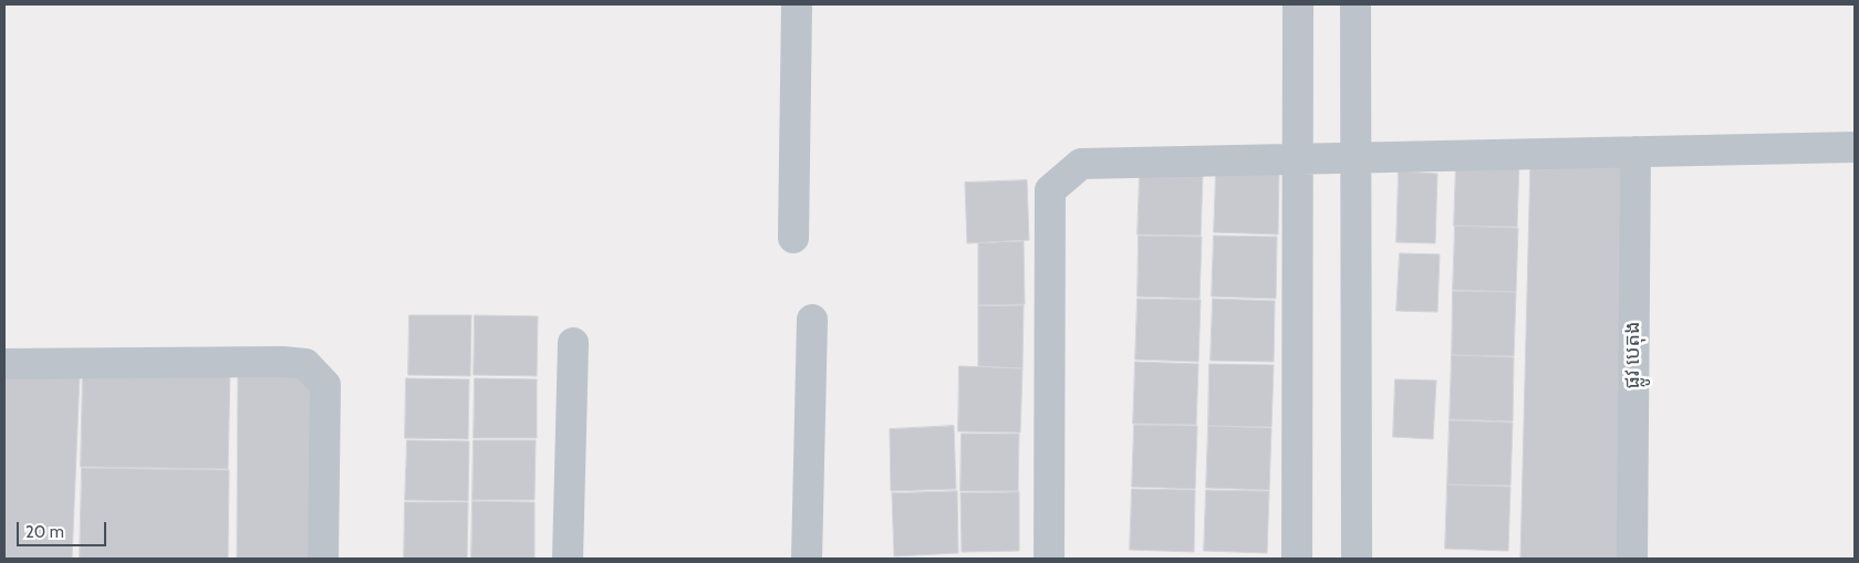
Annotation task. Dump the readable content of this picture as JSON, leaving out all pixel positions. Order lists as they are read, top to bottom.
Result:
{
  "streets": {
    "street": ["ផ្លូវ បេតុង"]
  },
  "scale_bar": "20 m"
}
